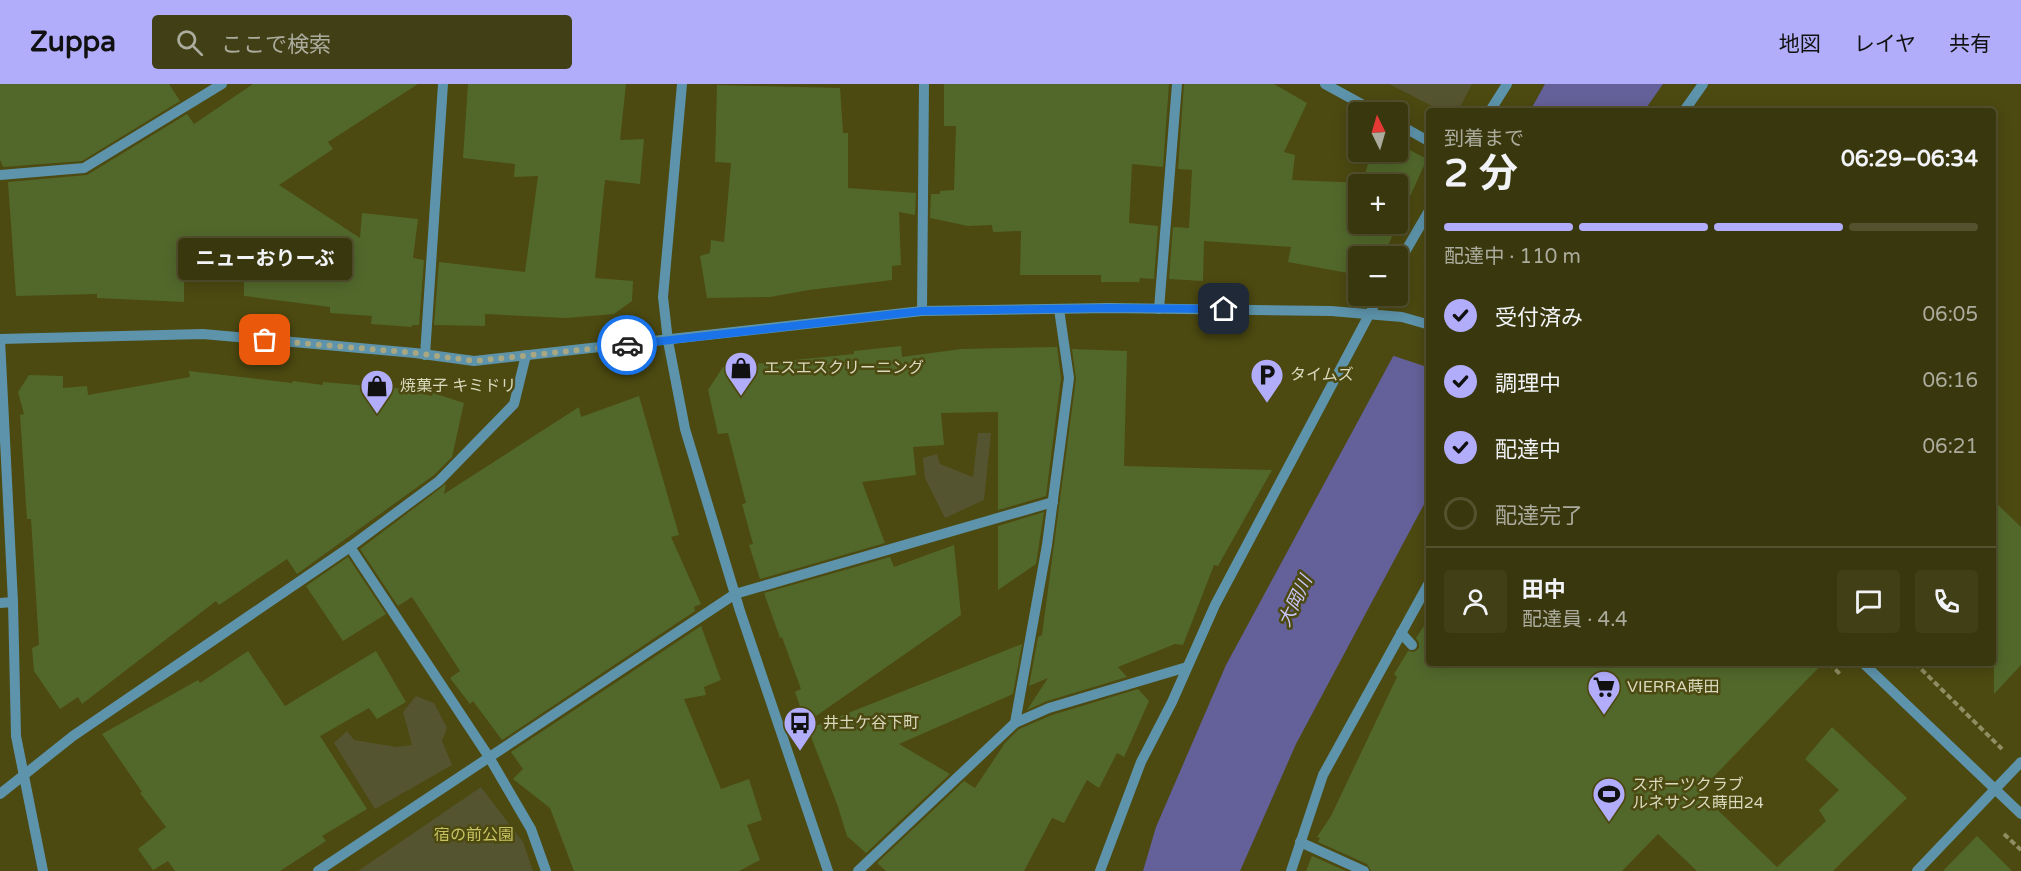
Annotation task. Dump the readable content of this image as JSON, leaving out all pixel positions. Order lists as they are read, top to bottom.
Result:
{
  "water": ["大岡川"],
  "parks": ["宿の前公園"],
  "places": {
    "other": ["ニューおりーぶ"],
    "shop": ["エスエスクリーニング", "焼菓子 キミドリ"],
    "parking": ["タイムズ"],
    "supermarket": ["VIERRA蒔田"],
    "bus stop": ["井土ケ谷下町"],
    "sports": ["スポーツクラブ ルネサンス蒔田24"]
  },
  "north": "top",
  "page": {
    "header": "Zuppa",
    "search": "ここで検索",
    "nav": ["地図", "レイヤ", "共有"],
    "map_buttons": ["+", "−"],
    "heading": ["2 分", "到着まで", "06:29–06:34"],
    "panel": ["田中", "配達員 · 4.4"],
    "bar": "配達中 · 110 m",
    "bubble": "ニューおりーぶ",
    "list": [
      ["受付済み", "06:05"],
      ["調理中", "06:16"],
      ["配達中", "06:21"],
      "配達完了"
    ]
  }
}
